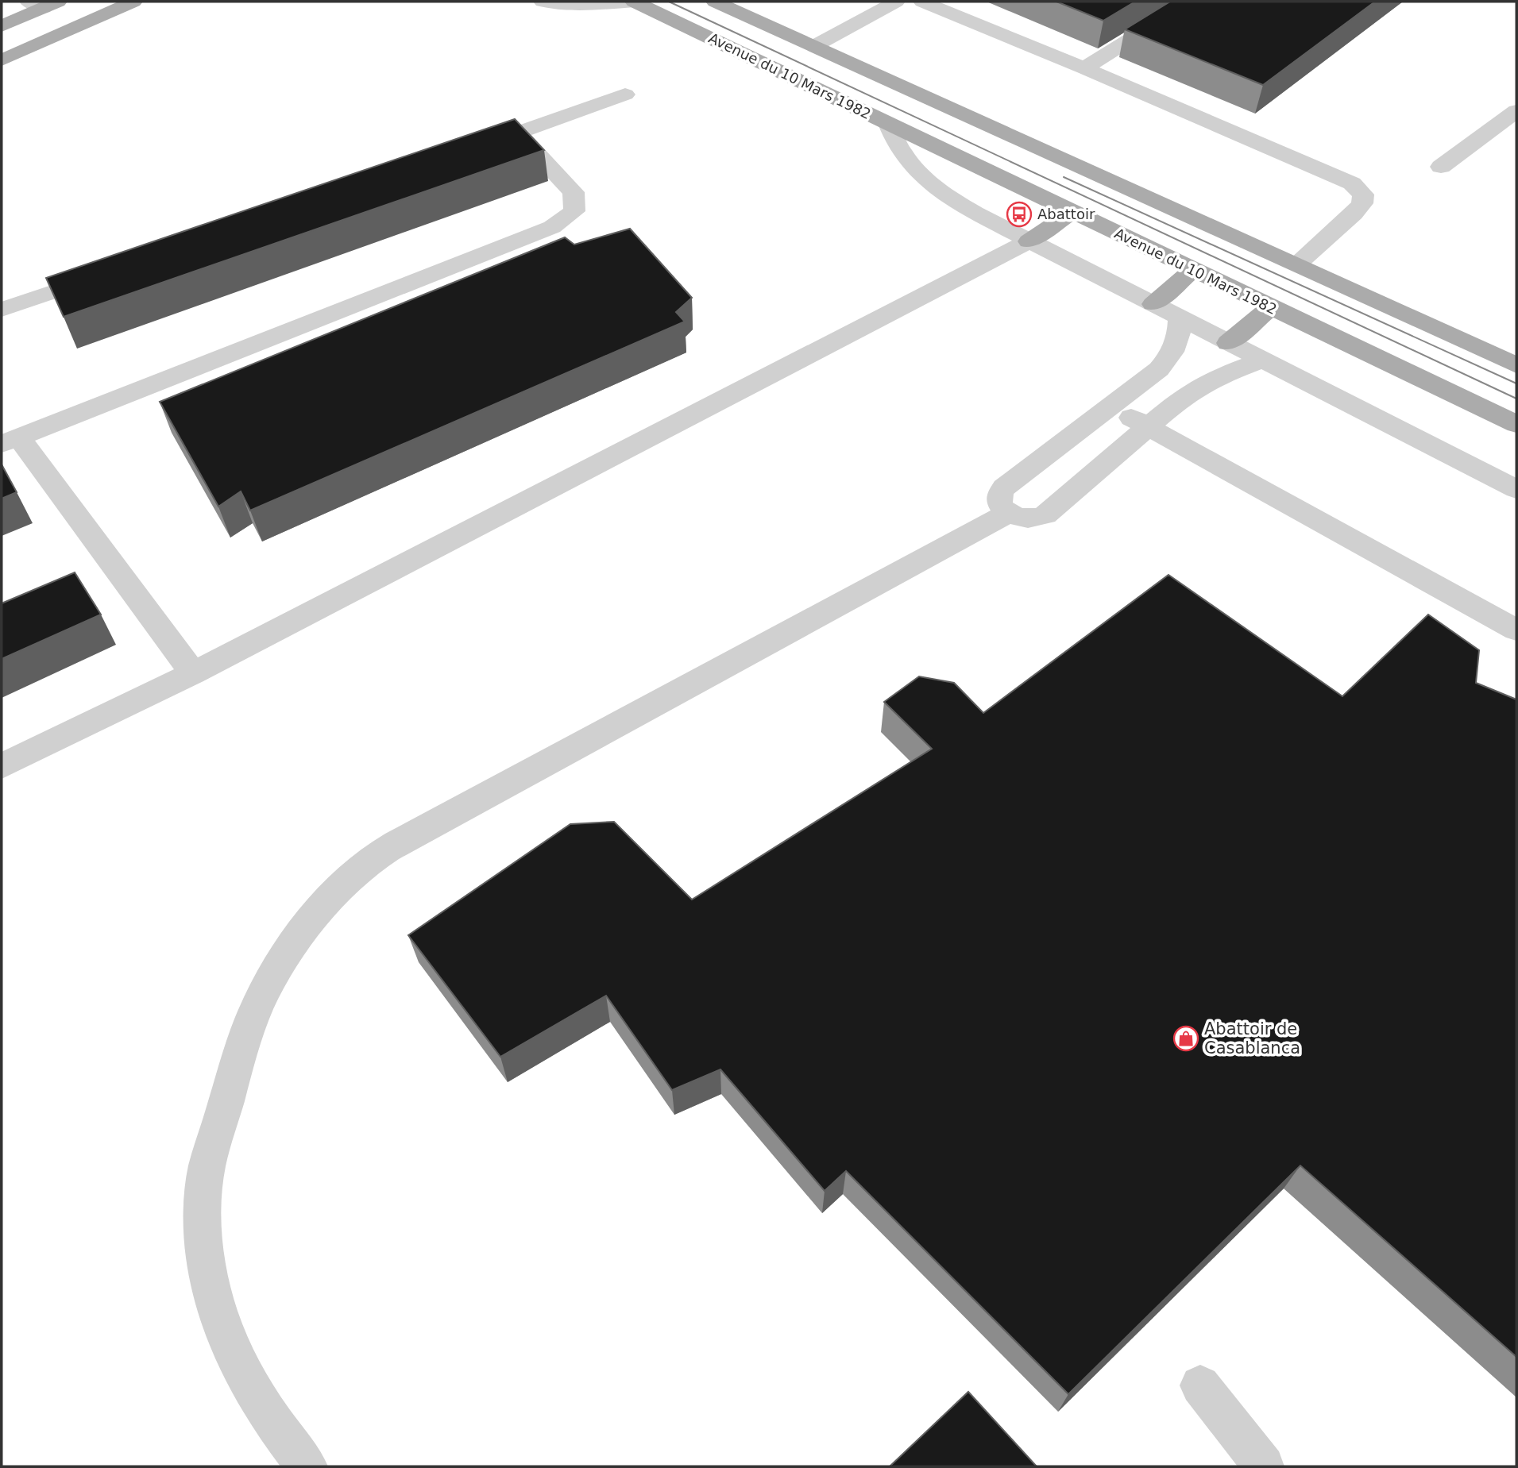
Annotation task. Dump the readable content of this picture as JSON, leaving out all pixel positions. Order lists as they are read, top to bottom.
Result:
{
  "streets": {
    "main road": ["Avenue du 10 Mars 1982"]
  },
  "places": {
    "bus stop": ["Abattoir"],
    "shop": ["Abattoir de Casablanca"]
  }
}
